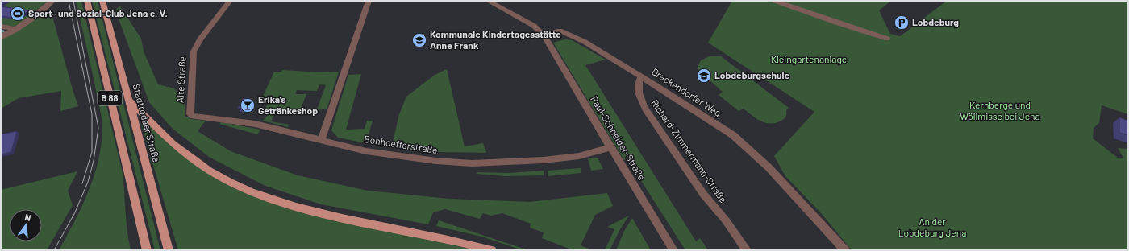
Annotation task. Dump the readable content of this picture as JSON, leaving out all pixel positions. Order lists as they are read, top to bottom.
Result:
{
  "streets": {
    "main road": ["B 88", "Stadtrodaer Straße"],
    "street": [
      "Alte Straße",
      "Drackendorfer Weg",
      "Paul-Schneider-Straße",
      "Bonhoefferstraße",
      "Richard-Zimmermann-Straße"
    ]
  },
  "crossings": [
    ["Alte Straße", "Bonhoefferstraße"],
    ["Drackendorfer Weg", "Paul-Schneider-Straße"],
    ["Drackendorfer Weg", "Richard-Zimmermann-Straße"],
    ["Paul-Schneider-Straße", "Bonhoefferstraße"]
  ],
  "parks": ["Kleingartenanlage", "Kernberge und Wöllmisse bei Jena", "An der Lobdeburg Jena"],
  "places": {
    "sports": ["Sport- und Sozial-Club Jena e. V."],
    "parking": ["Lobdeburg"],
    "school or university": ["Kommunale Kindertagesstätte Anne Frank", "Lobdeburgschule"],
    "bar": ["Erika's Getränkeshop"]
  },
  "north": "top"
}
